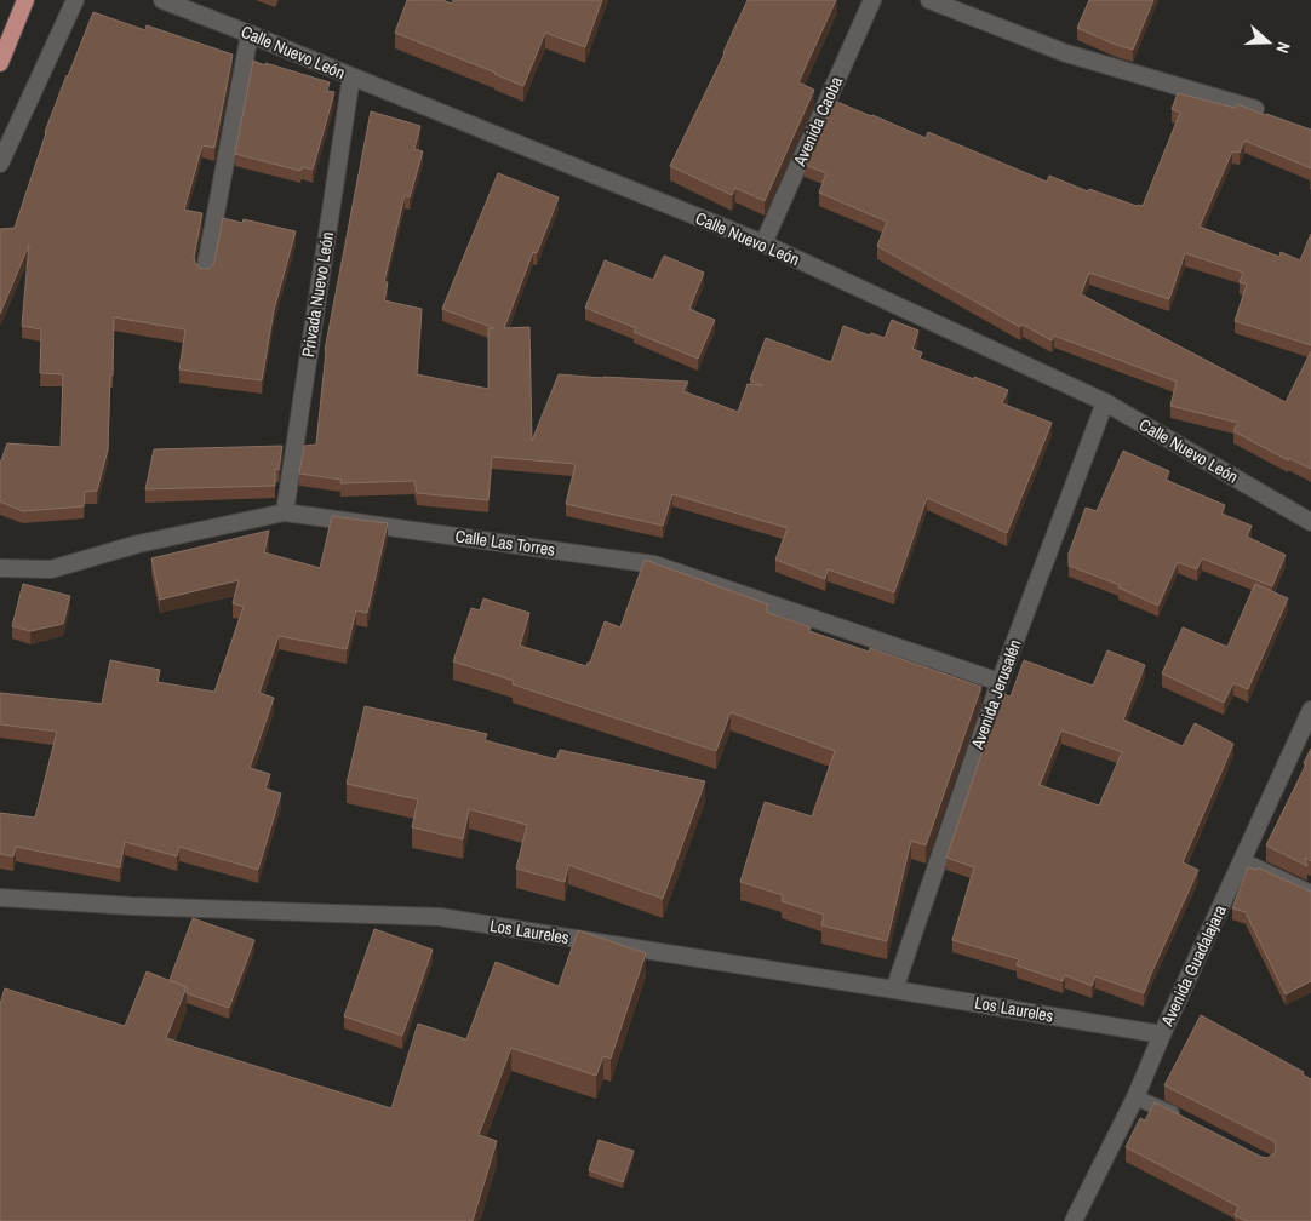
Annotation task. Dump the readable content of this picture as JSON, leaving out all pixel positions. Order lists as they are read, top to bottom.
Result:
{
  "streets": {
    "street": [
      "Calle Nuevo León",
      "Avenida Caoba",
      "Privada Nuevo León",
      "Calle Las Torres",
      "Avenida Jerusalén",
      "Los Laureles",
      "Avenida Guadalajara"
    ]
  },
  "crossings": [
    ["Calle Nuevo León", "Avenida Caoba"],
    ["Calle Nuevo León", "Privada Nuevo León"],
    ["Calle Nuevo León", "Avenida Jerusalén"],
    ["Privada Nuevo León", "Calle Las Torres"],
    ["Calle Las Torres", "Avenida Jerusalén"],
    ["Avenida Jerusalén", "Los Laureles"],
    ["Los Laureles", "Avenida Guadalajara"]
  ],
  "north": "right"
}
